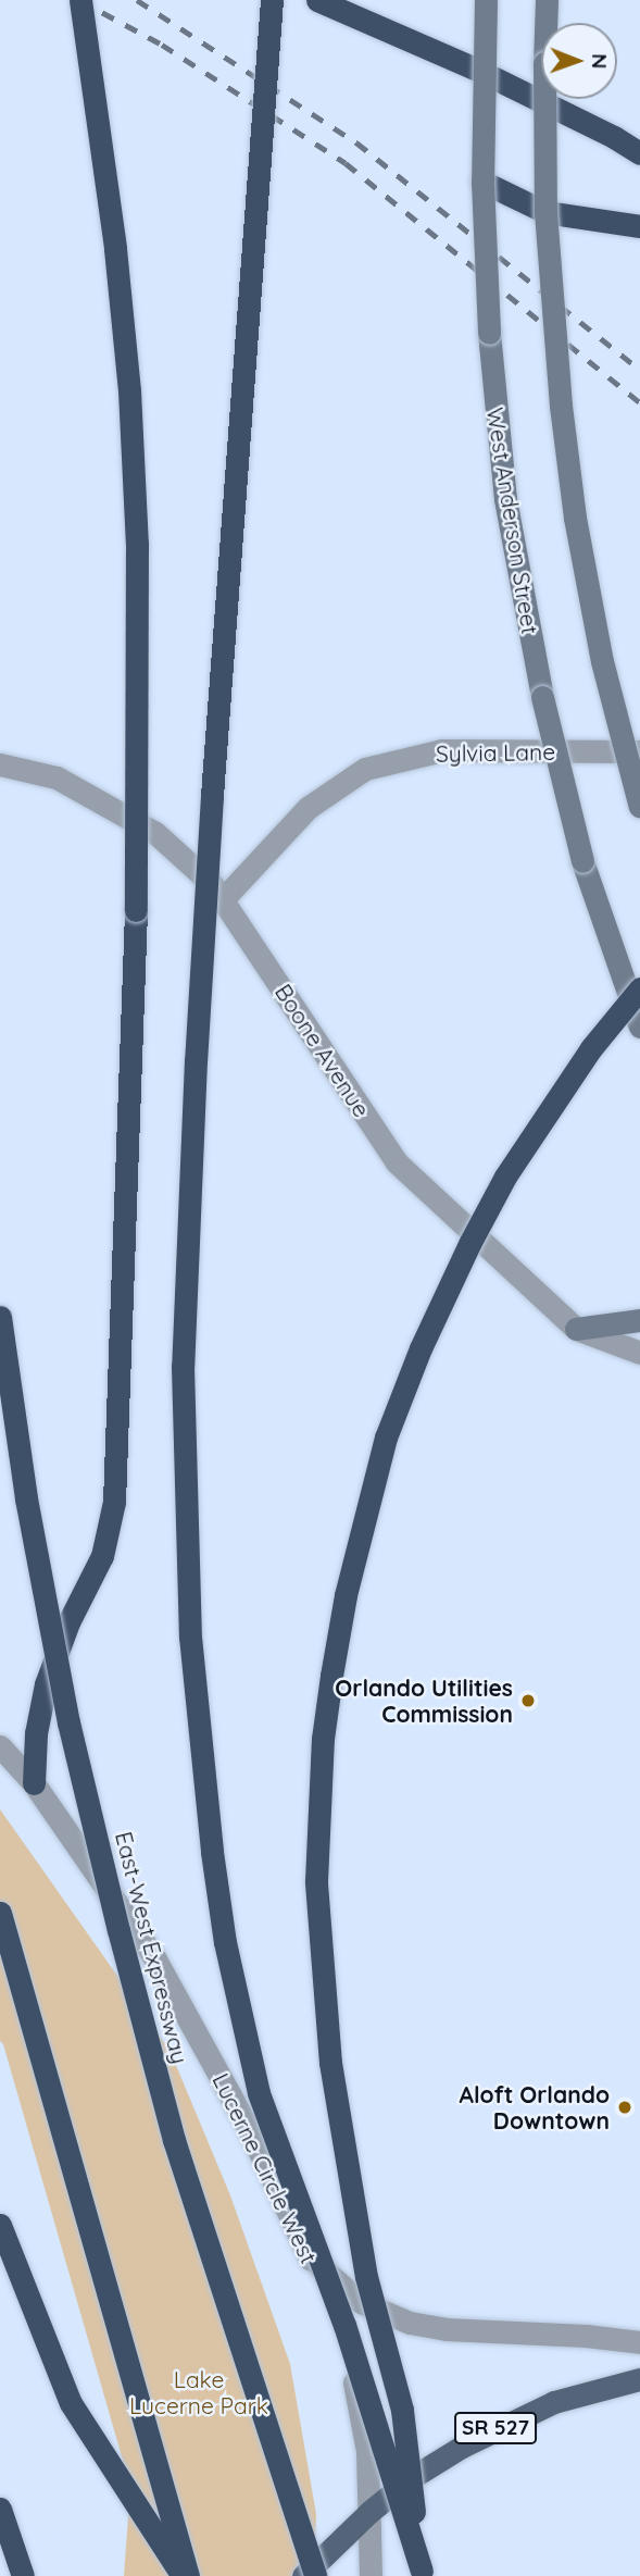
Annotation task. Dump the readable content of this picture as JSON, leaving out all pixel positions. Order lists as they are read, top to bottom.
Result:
{
  "streets": {
    "highway": ["East-West Expressway"],
    "main road": ["West Anderson Street", "SR 527"],
    "street": ["Sylvia Lane", "Boone Avenue", "Lucerne Circle West"]
  },
  "crossings": [
    ["Sylvia Lane", "Boone Avenue"],
    ["Lucerne Circle West", "SR 527"]
  ],
  "parks": ["Lake Lucerne Park"],
  "places": ["Orlando Utilities Commission", "Aloft Orlando Downtown"],
  "north": "right"
}
